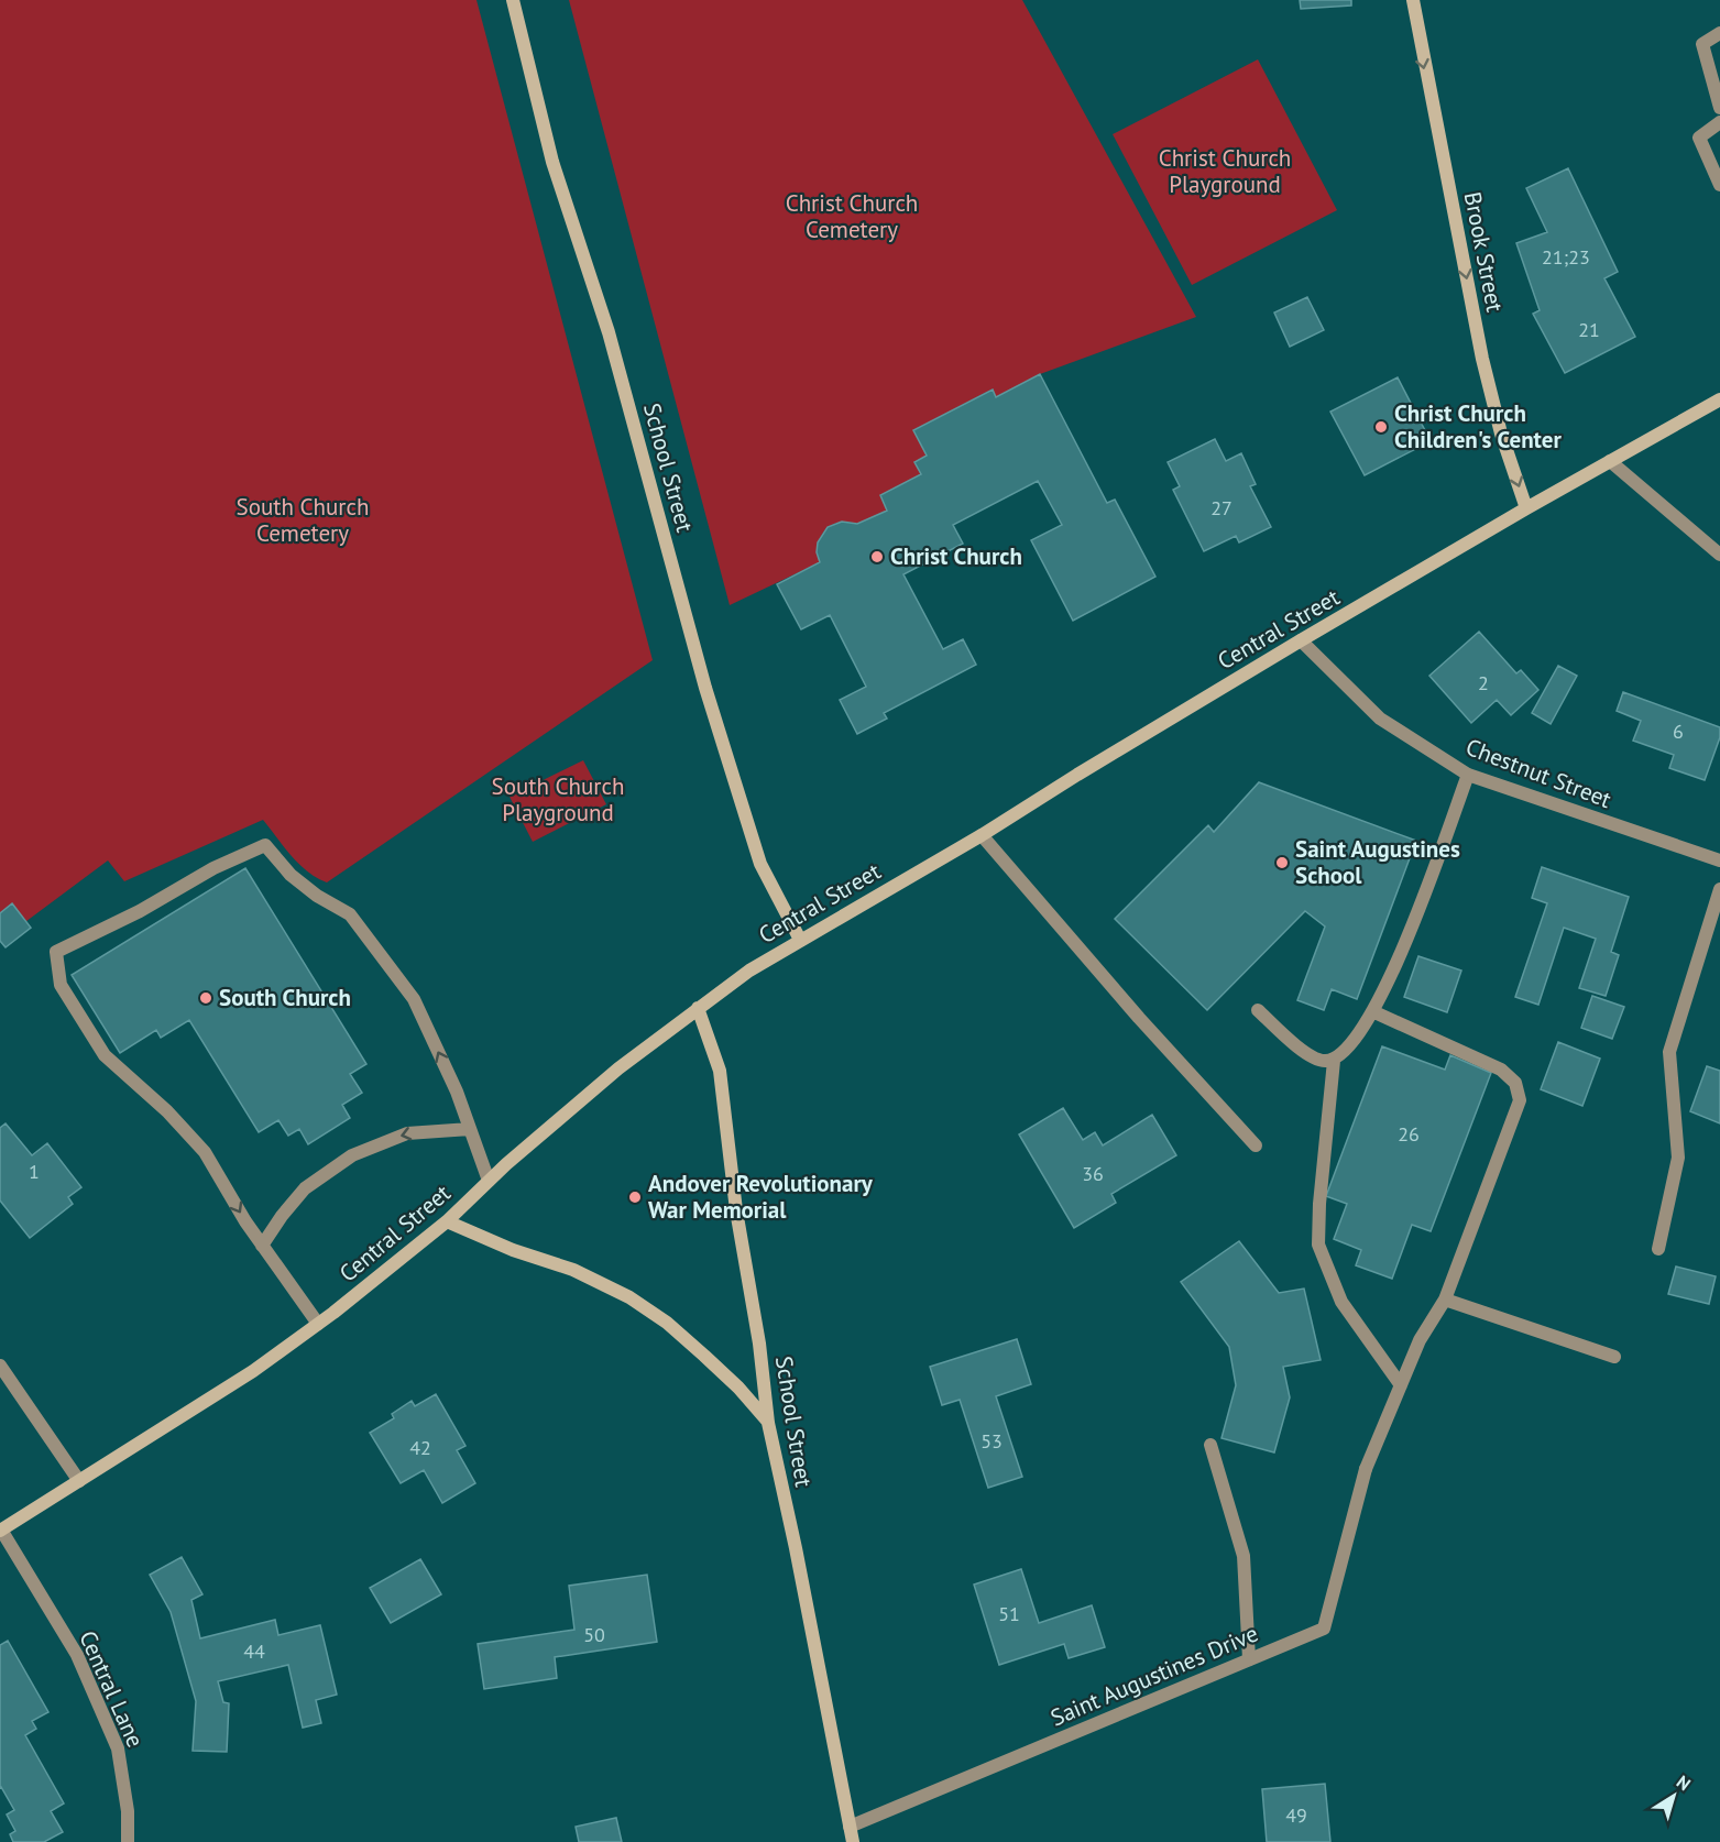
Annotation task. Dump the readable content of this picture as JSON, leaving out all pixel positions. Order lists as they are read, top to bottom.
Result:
{
  "streets": {
    "main road": ["Brook Street", "School Street", "Central Street"],
    "street": ["Chestnut Street", "Saint Augustines Drive", "Central Lane"]
  },
  "crossings": [
    ["Brook Street", "Central Street"],
    ["School Street", "Central Street"],
    ["School Street", "Saint Augustines Drive"],
    ["Central Street", "Chestnut Street"],
    ["Central Street", "Central Lane"]
  ],
  "one_way": ["Brook Street"],
  "parks": [
    "Christ Church Playground",
    "Christ Church Cemetery",
    "South Church Cemetery",
    "South Church Playground"
  ],
  "places": [
    "Christ Church Children's Center",
    "Christ Church",
    "Saint Augustines School",
    "South Church",
    "Andover Revolutionary War Memorial"
  ],
  "house_numbers": [
    "21;23",
    "21",
    "27",
    "2",
    "6",
    "26",
    "1",
    "36",
    "53",
    "42",
    "51",
    "50",
    "44",
    "49"
  ],
  "north": "top right"
}
